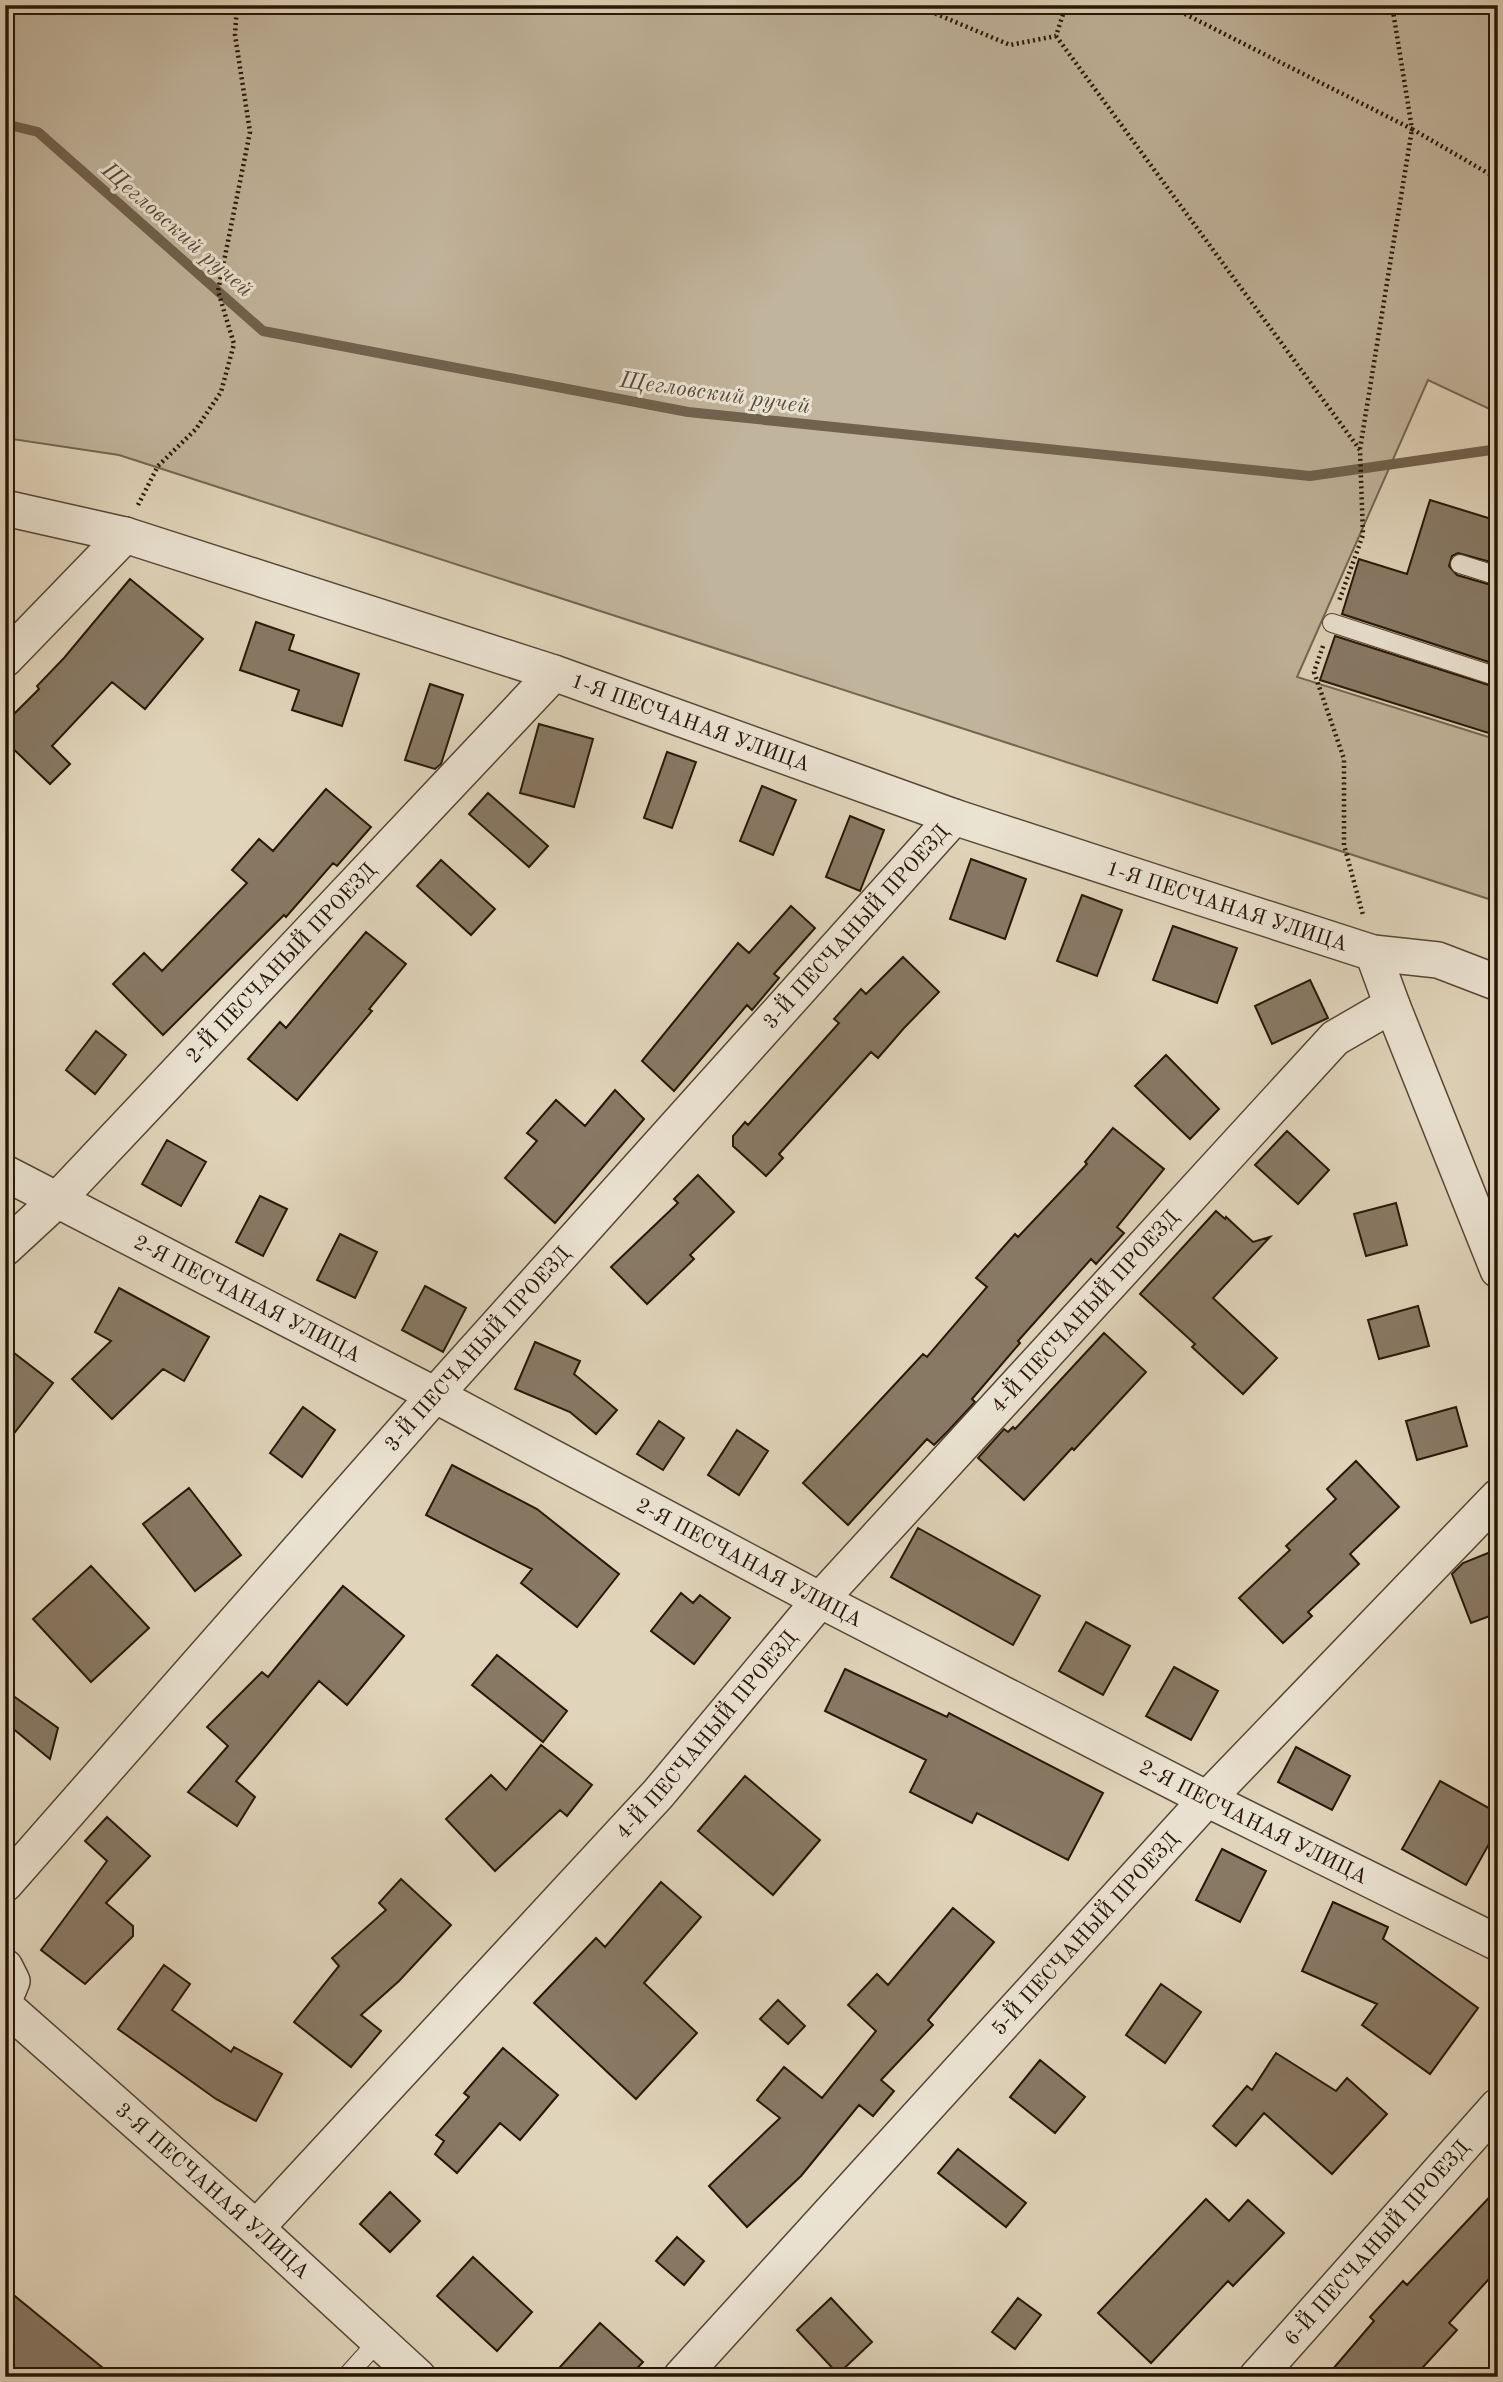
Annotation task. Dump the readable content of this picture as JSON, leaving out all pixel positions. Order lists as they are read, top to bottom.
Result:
{
  "streets": {
    "street": [
      "1-Я ПЕСЧАНАЯ УЛИЦА",
      "3-Й ПЕСЧАНЫЙ ПРОЕЗД",
      "2-Й ПЕСЧАНЫЙ ПРОЕЗД",
      "2-Я ПЕСЧАНАЯ УЛИЦА",
      "4-Й ПЕСЧАНЫЙ ПРОЕЗД",
      "5-Й ПЕСЧАНЫЙ ПРОЕЗД",
      "3-Я ПЕСЧАНАЯ УЛИЦА",
      "6-Й ПЕСЧАНЫЙ ПРОЕЗД"
    ]
  },
  "crossings": [
    ["1-Я ПЕСЧАНАЯ УЛИЦА", "3-Й ПЕСЧАНЫЙ ПРОЕЗД"],
    ["1-Я ПЕСЧАНАЯ УЛИЦА", "2-Й ПЕСЧАНЫЙ ПРОЕЗД"],
    ["3-Й ПЕСЧАНЫЙ ПРОЕЗД", "2-Я ПЕСЧАНАЯ УЛИЦА"],
    ["2-Й ПЕСЧАНЫЙ ПРОЕЗД", "2-Я ПЕСЧАНАЯ УЛИЦА"],
    ["2-Я ПЕСЧАНАЯ УЛИЦА", "4-Й ПЕСЧАНЫЙ ПРОЕЗД"],
    ["2-Я ПЕСЧАНАЯ УЛИЦА", "5-Й ПЕСЧАНЫЙ ПРОЕЗД"],
    ["4-Й ПЕСЧАНЫЙ ПРОЕЗД", "3-Я ПЕСЧАНАЯ УЛИЦА"]
  ],
  "water": ["Щегловский ручей"]
}
